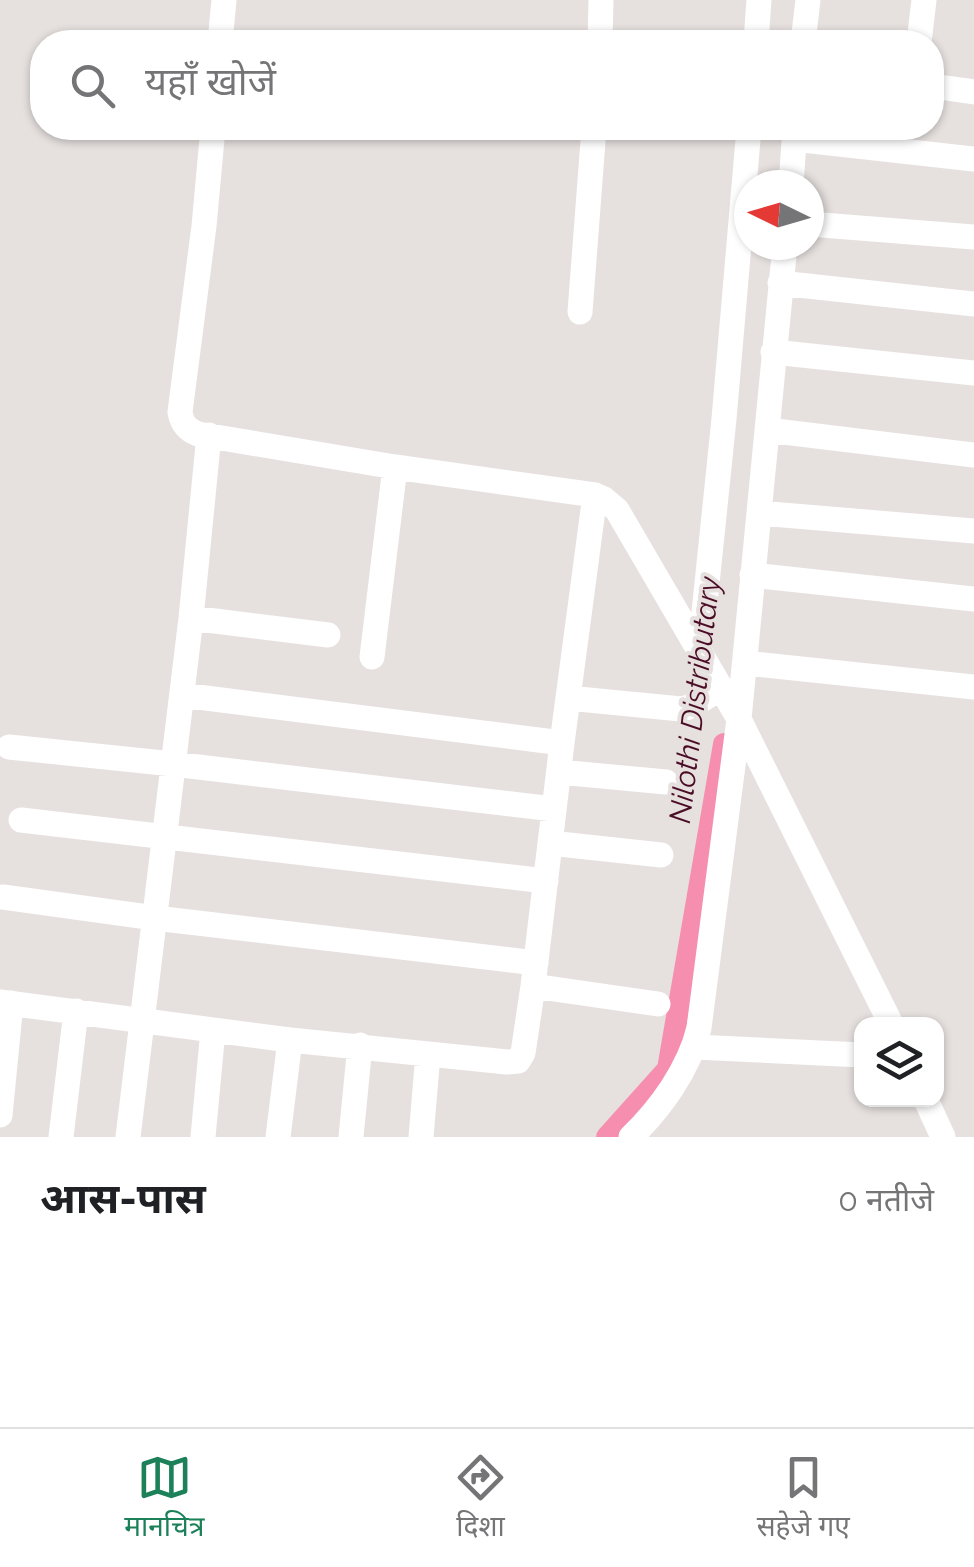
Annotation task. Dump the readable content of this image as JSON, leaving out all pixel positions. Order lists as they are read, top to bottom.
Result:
{
  "water": ["Nilothi Distributary"],
  "north": "left",
  "page": {
    "search": "यहाँ खोजें",
    "heading": ["आस-पास", "0 नतीजे"],
    "nav": ["मानचित्र", "दिशा", "सहेजे गए"]
  }
}
